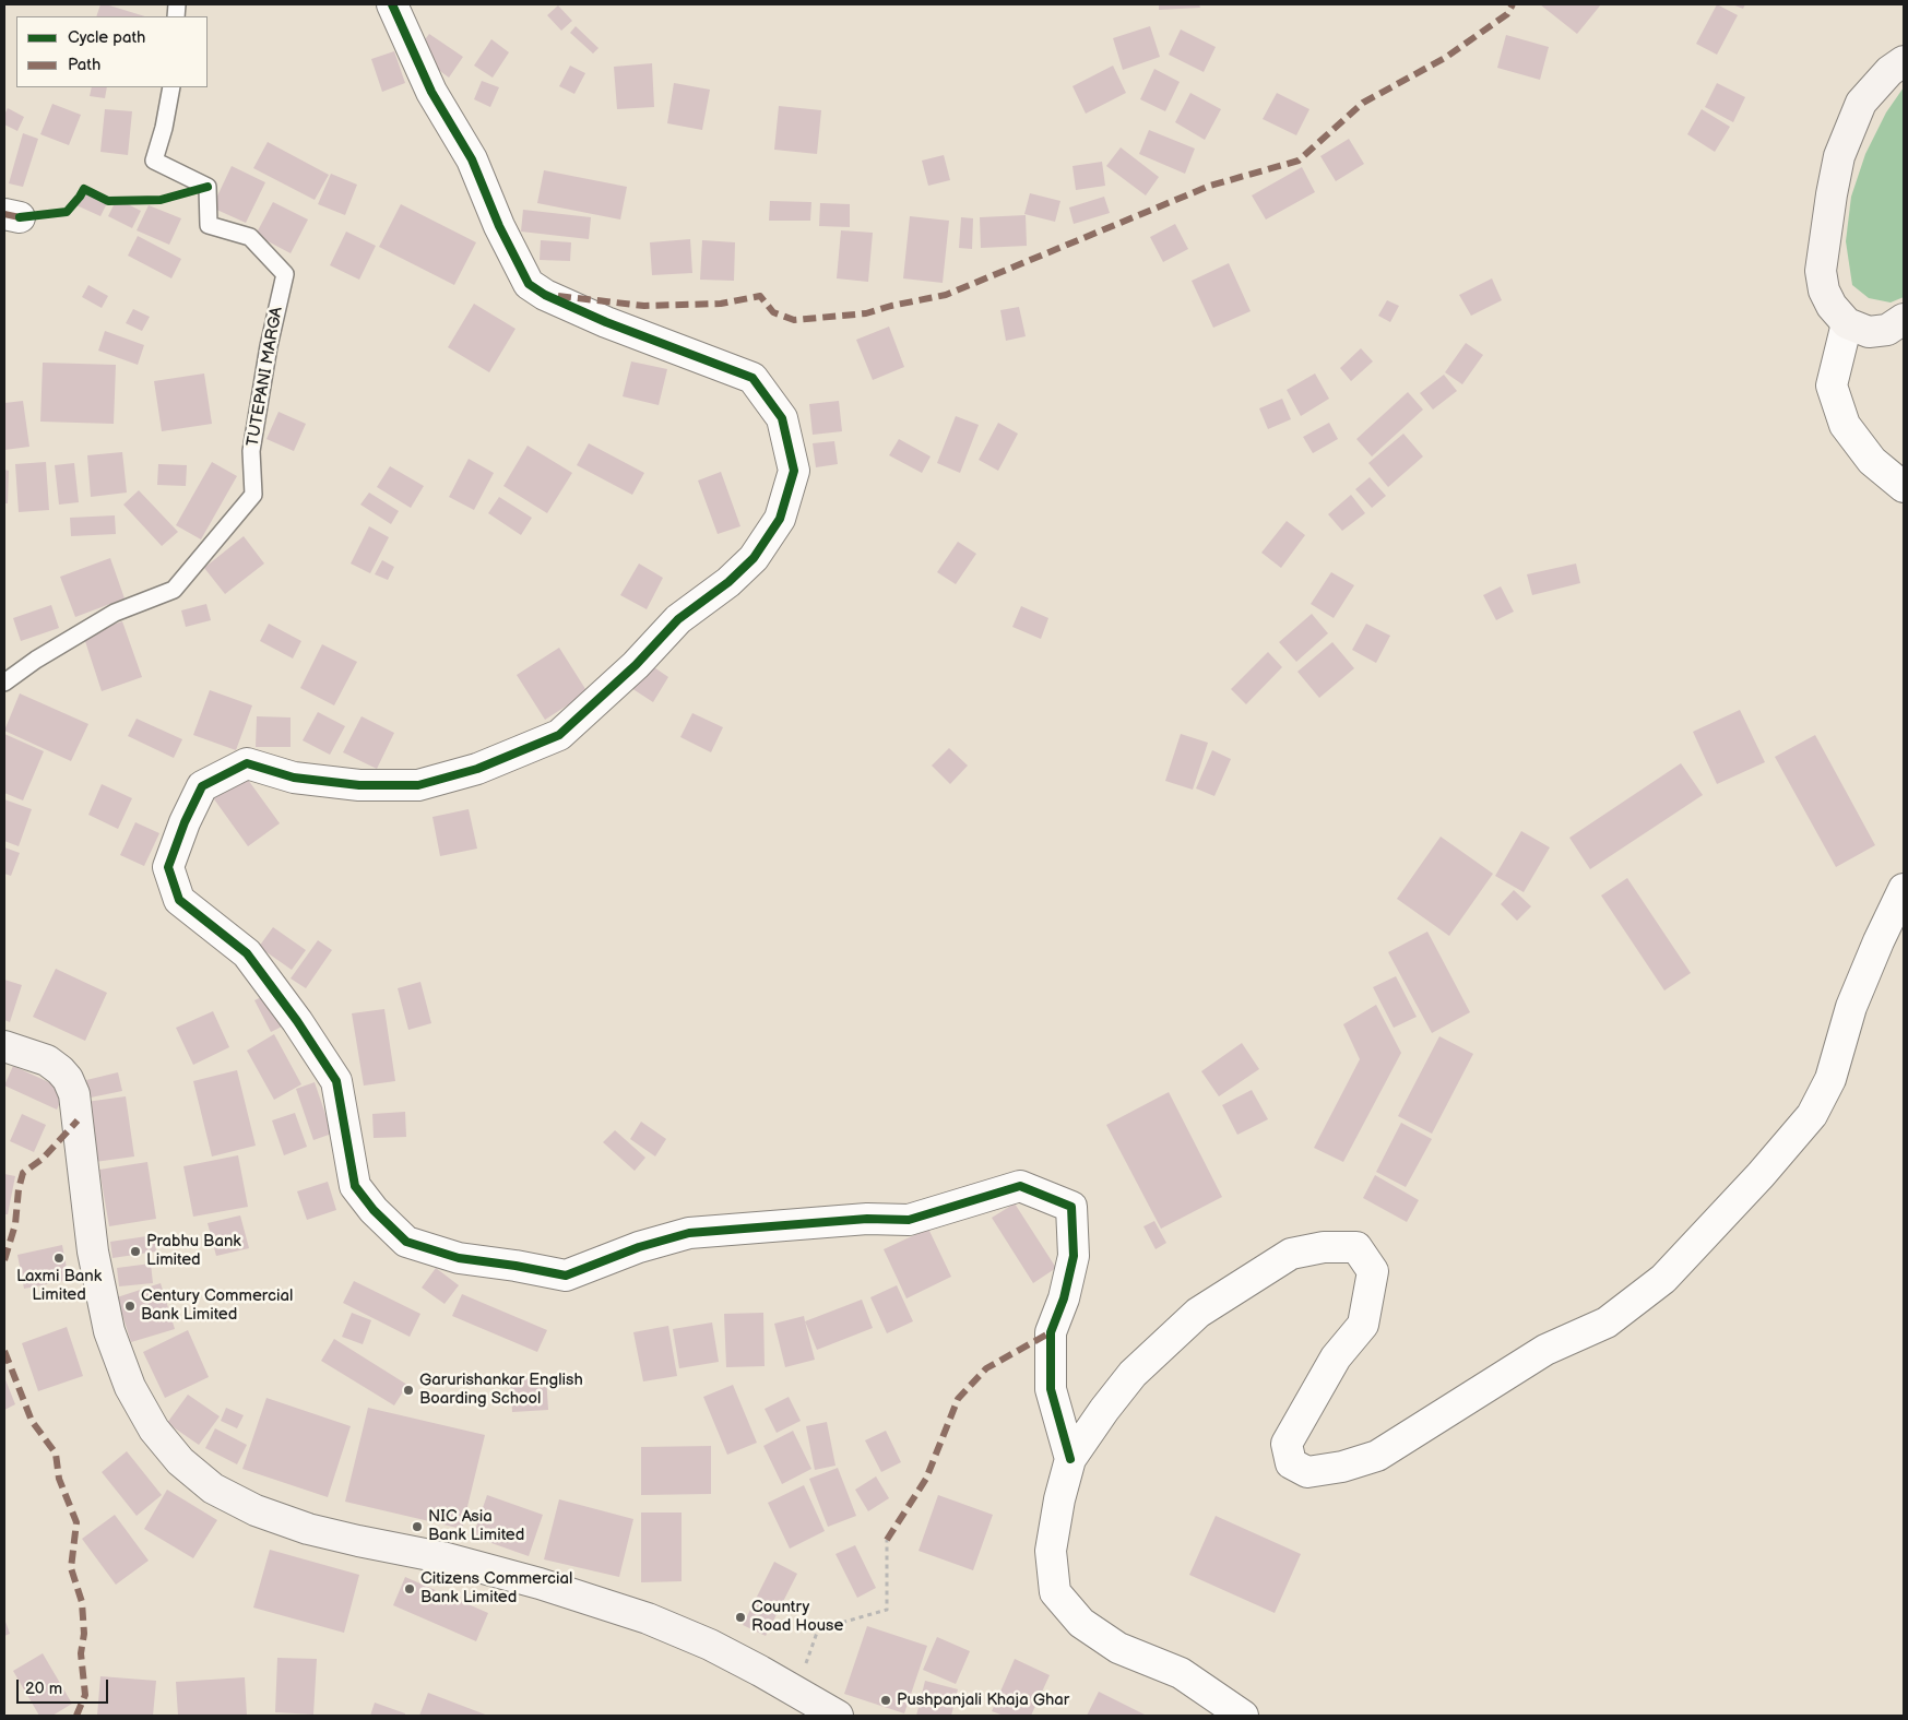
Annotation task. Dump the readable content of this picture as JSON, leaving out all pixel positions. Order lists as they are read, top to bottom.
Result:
{
  "streets": {
    "lane": ["TUTEPANI MARGA"]
  },
  "places": [
    "Prabhu Bank Limited",
    "Laxmi Bank Limited",
    "Century Commercial Bank Limited",
    "Garurishankar English Boarding School",
    "NIC Asia Bank Limited",
    "Citizens Commercial Bank Limited",
    "Country Road House",
    "Pushpanjali Khaja Ghar"
  ],
  "legend": ["Cycle path", "Path"],
  "scale_bar": "20 m"
}
